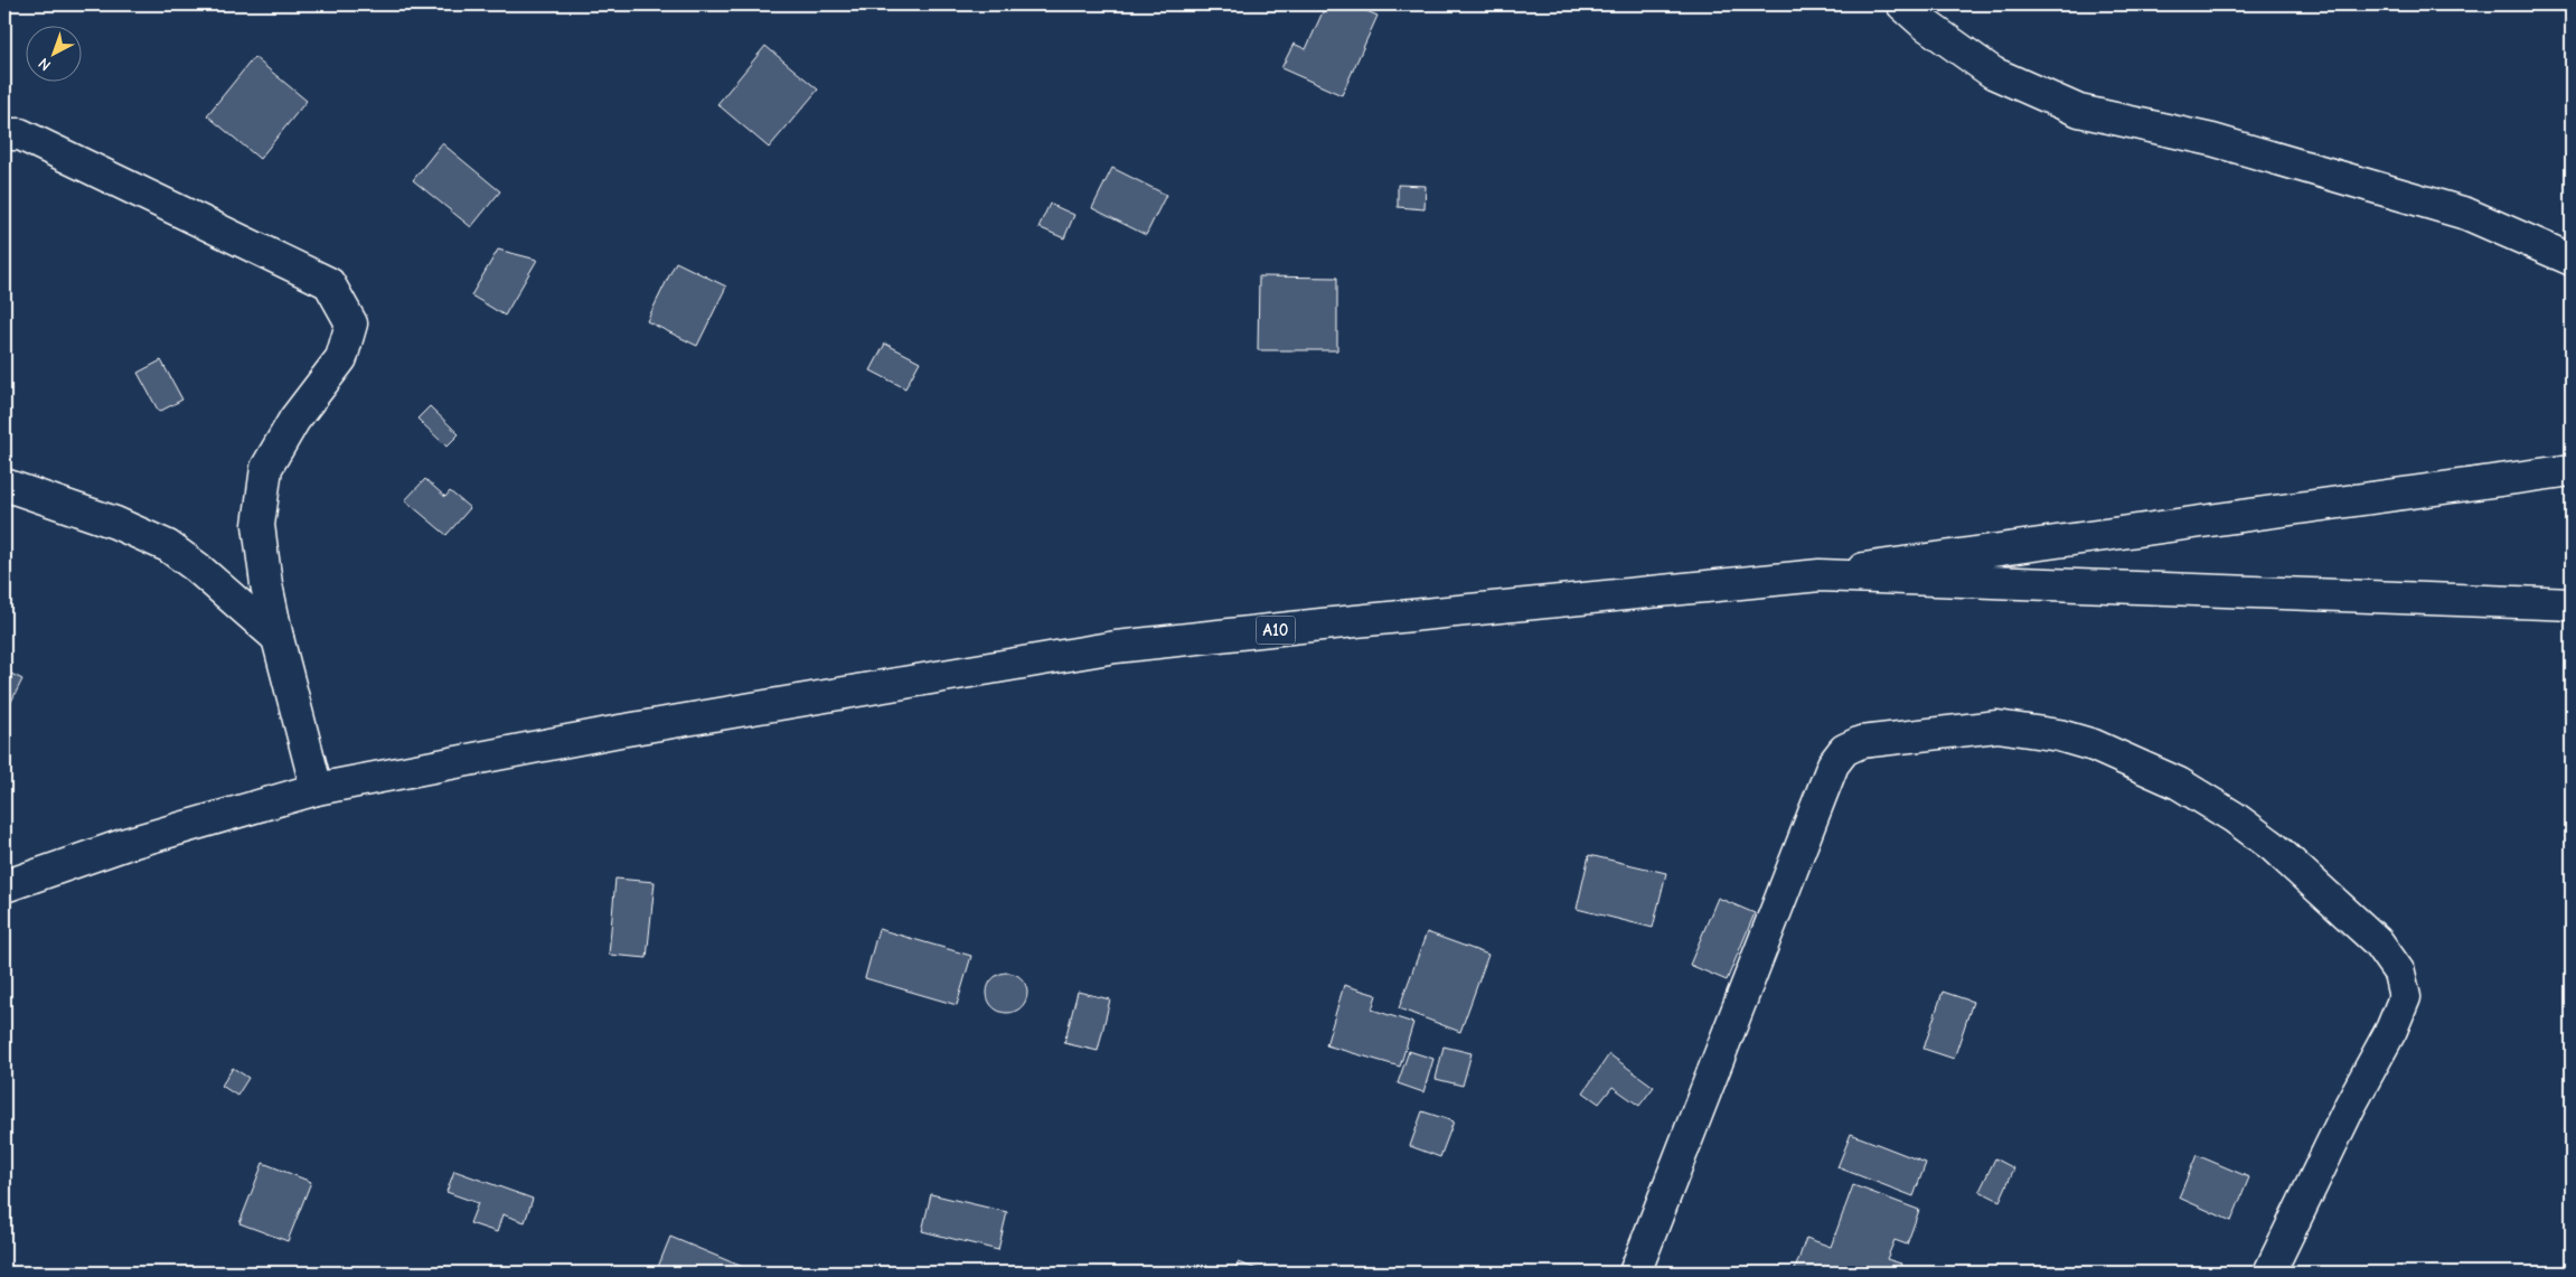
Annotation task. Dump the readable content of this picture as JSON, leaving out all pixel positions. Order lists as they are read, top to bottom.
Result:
{
  "streets": {
    "main road": ["A10"]
  },
  "north": "bottom left"
}
